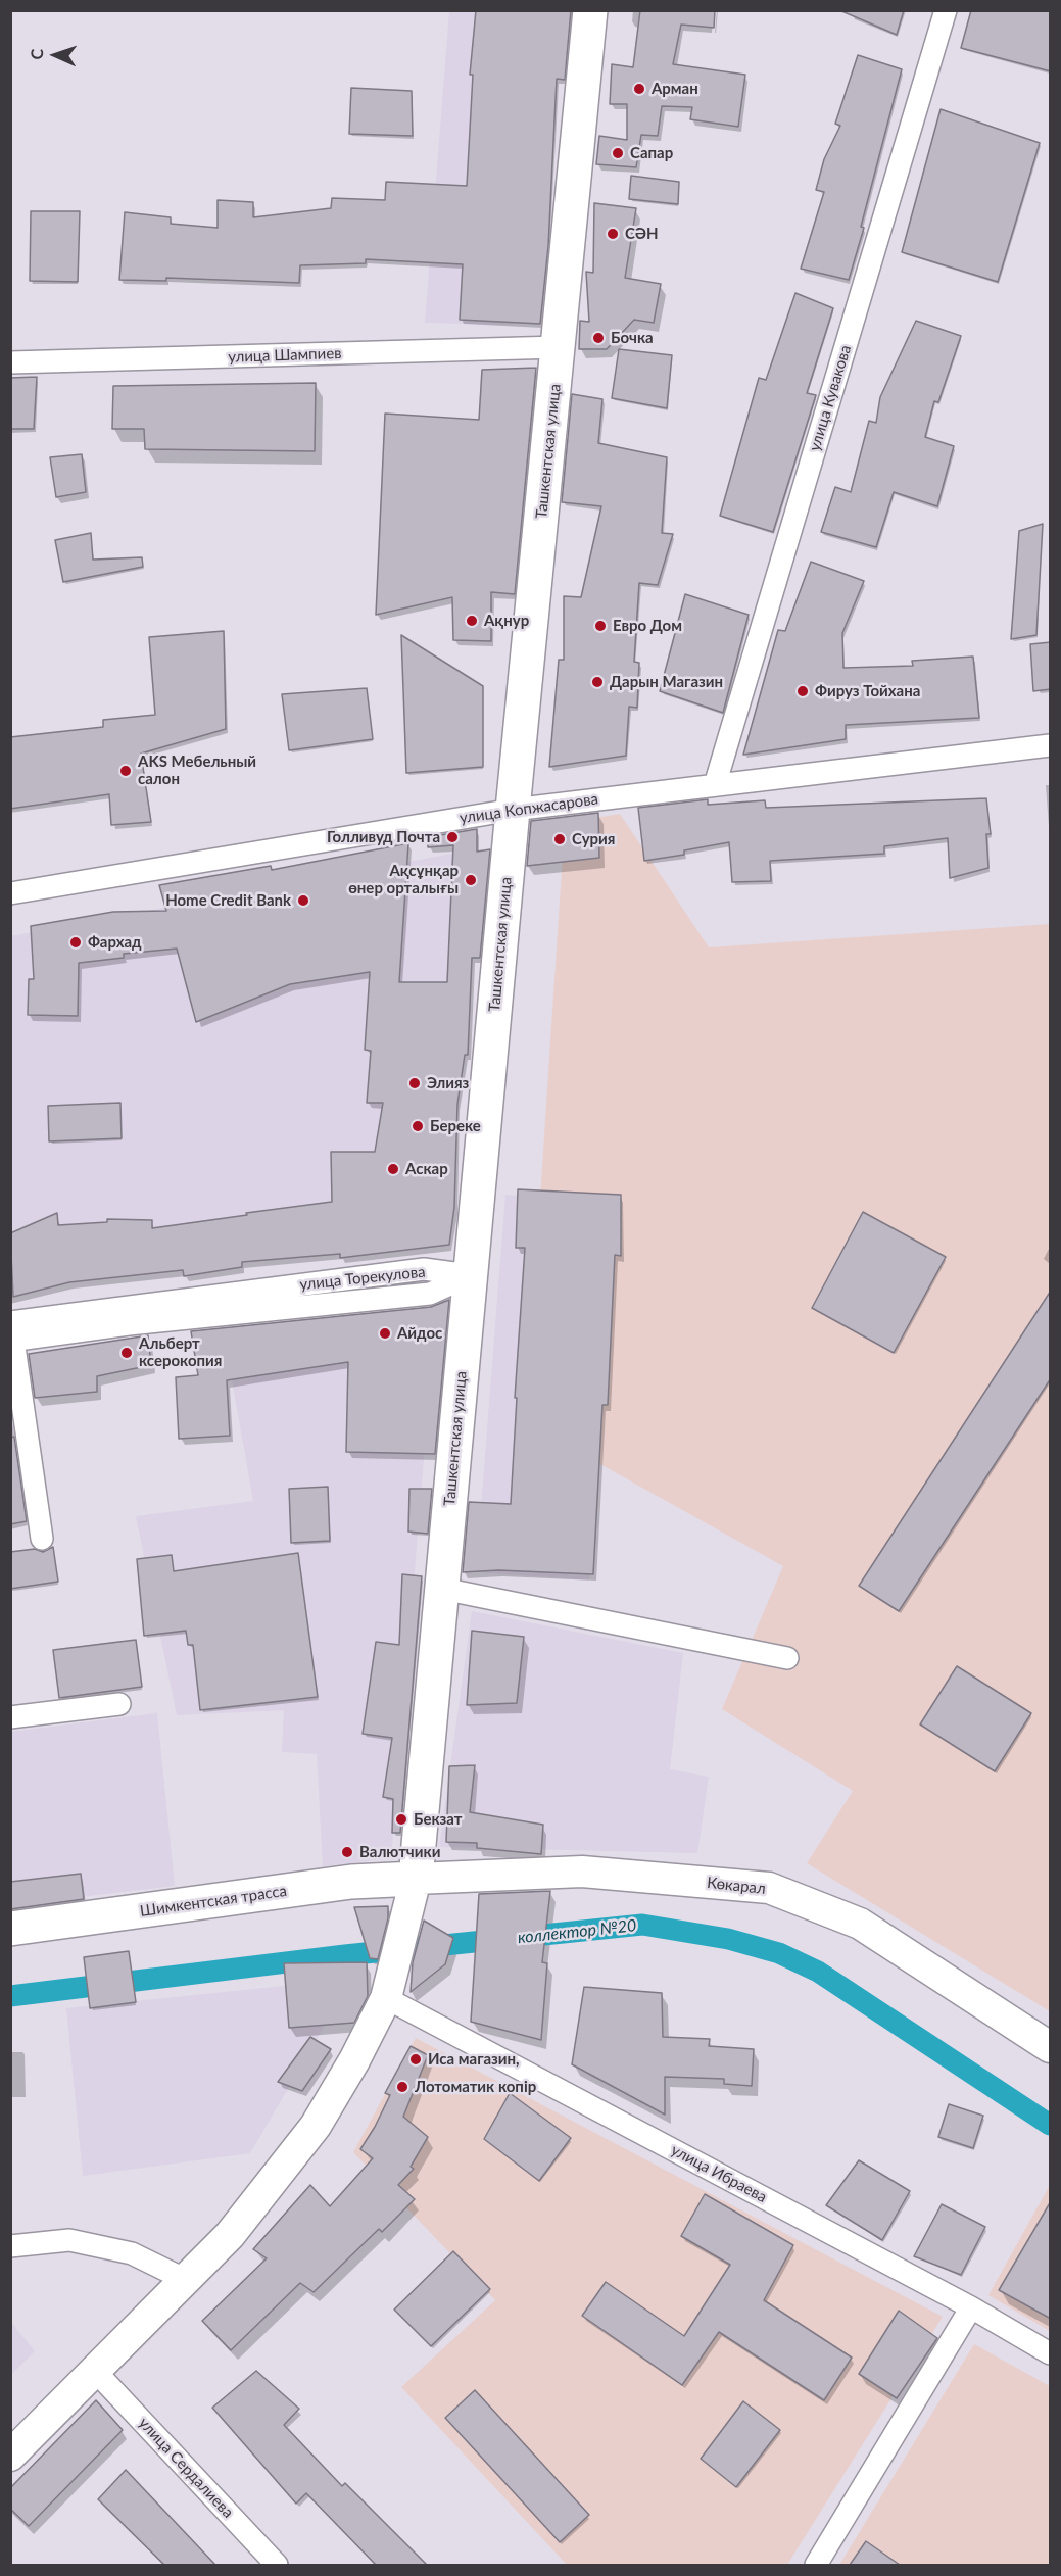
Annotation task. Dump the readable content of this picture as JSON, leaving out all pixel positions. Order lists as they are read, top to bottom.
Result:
{
  "streets": {
    "main road": ["Ташкентская улица", "Көкарал", "Шимкентская трасса"],
    "street": [
      "улица Шампиев",
      "улица Кувакова",
      "улица Копжасарова",
      "улица Торекулова",
      "улица Ибраева",
      "улица Сердалиева"
    ]
  },
  "crossings": [
    ["улица Шампиев", "Ташкентская улица"],
    ["улица Кувакова", "улица Копжасарова"],
    ["Ташкентская улица", "улица Копжасарова"],
    ["Ташкентская улица", "улица Торекулова"],
    ["Ташкентская улица", "Көкарал"],
    ["Ташкентская улица", "Шимкентская трасса"],
    ["Көкарал", "Шимкентская трасса"]
  ],
  "water": ["коллектор №20"],
  "places": [
    "Арман",
    "Сапар",
    "СӘН",
    "Бочка",
    "Ақнур",
    "Евро Дом",
    "Дарын Магазин",
    "Фируз Тойхана",
    "AKS Мебельный салон",
    "Голливуд Почта",
    "Сурия",
    "Ақсұнқар өнер орталығы",
    "Home Credit Bank",
    "Фархад",
    "Элияз",
    "Береке",
    "Аскар",
    "Айдос",
    "Альберт ксерокопия",
    "Бекзат",
    "Валютчики",
    "Иса магазин,",
    "Лотоматик копір"
  ],
  "north": "left"
}
